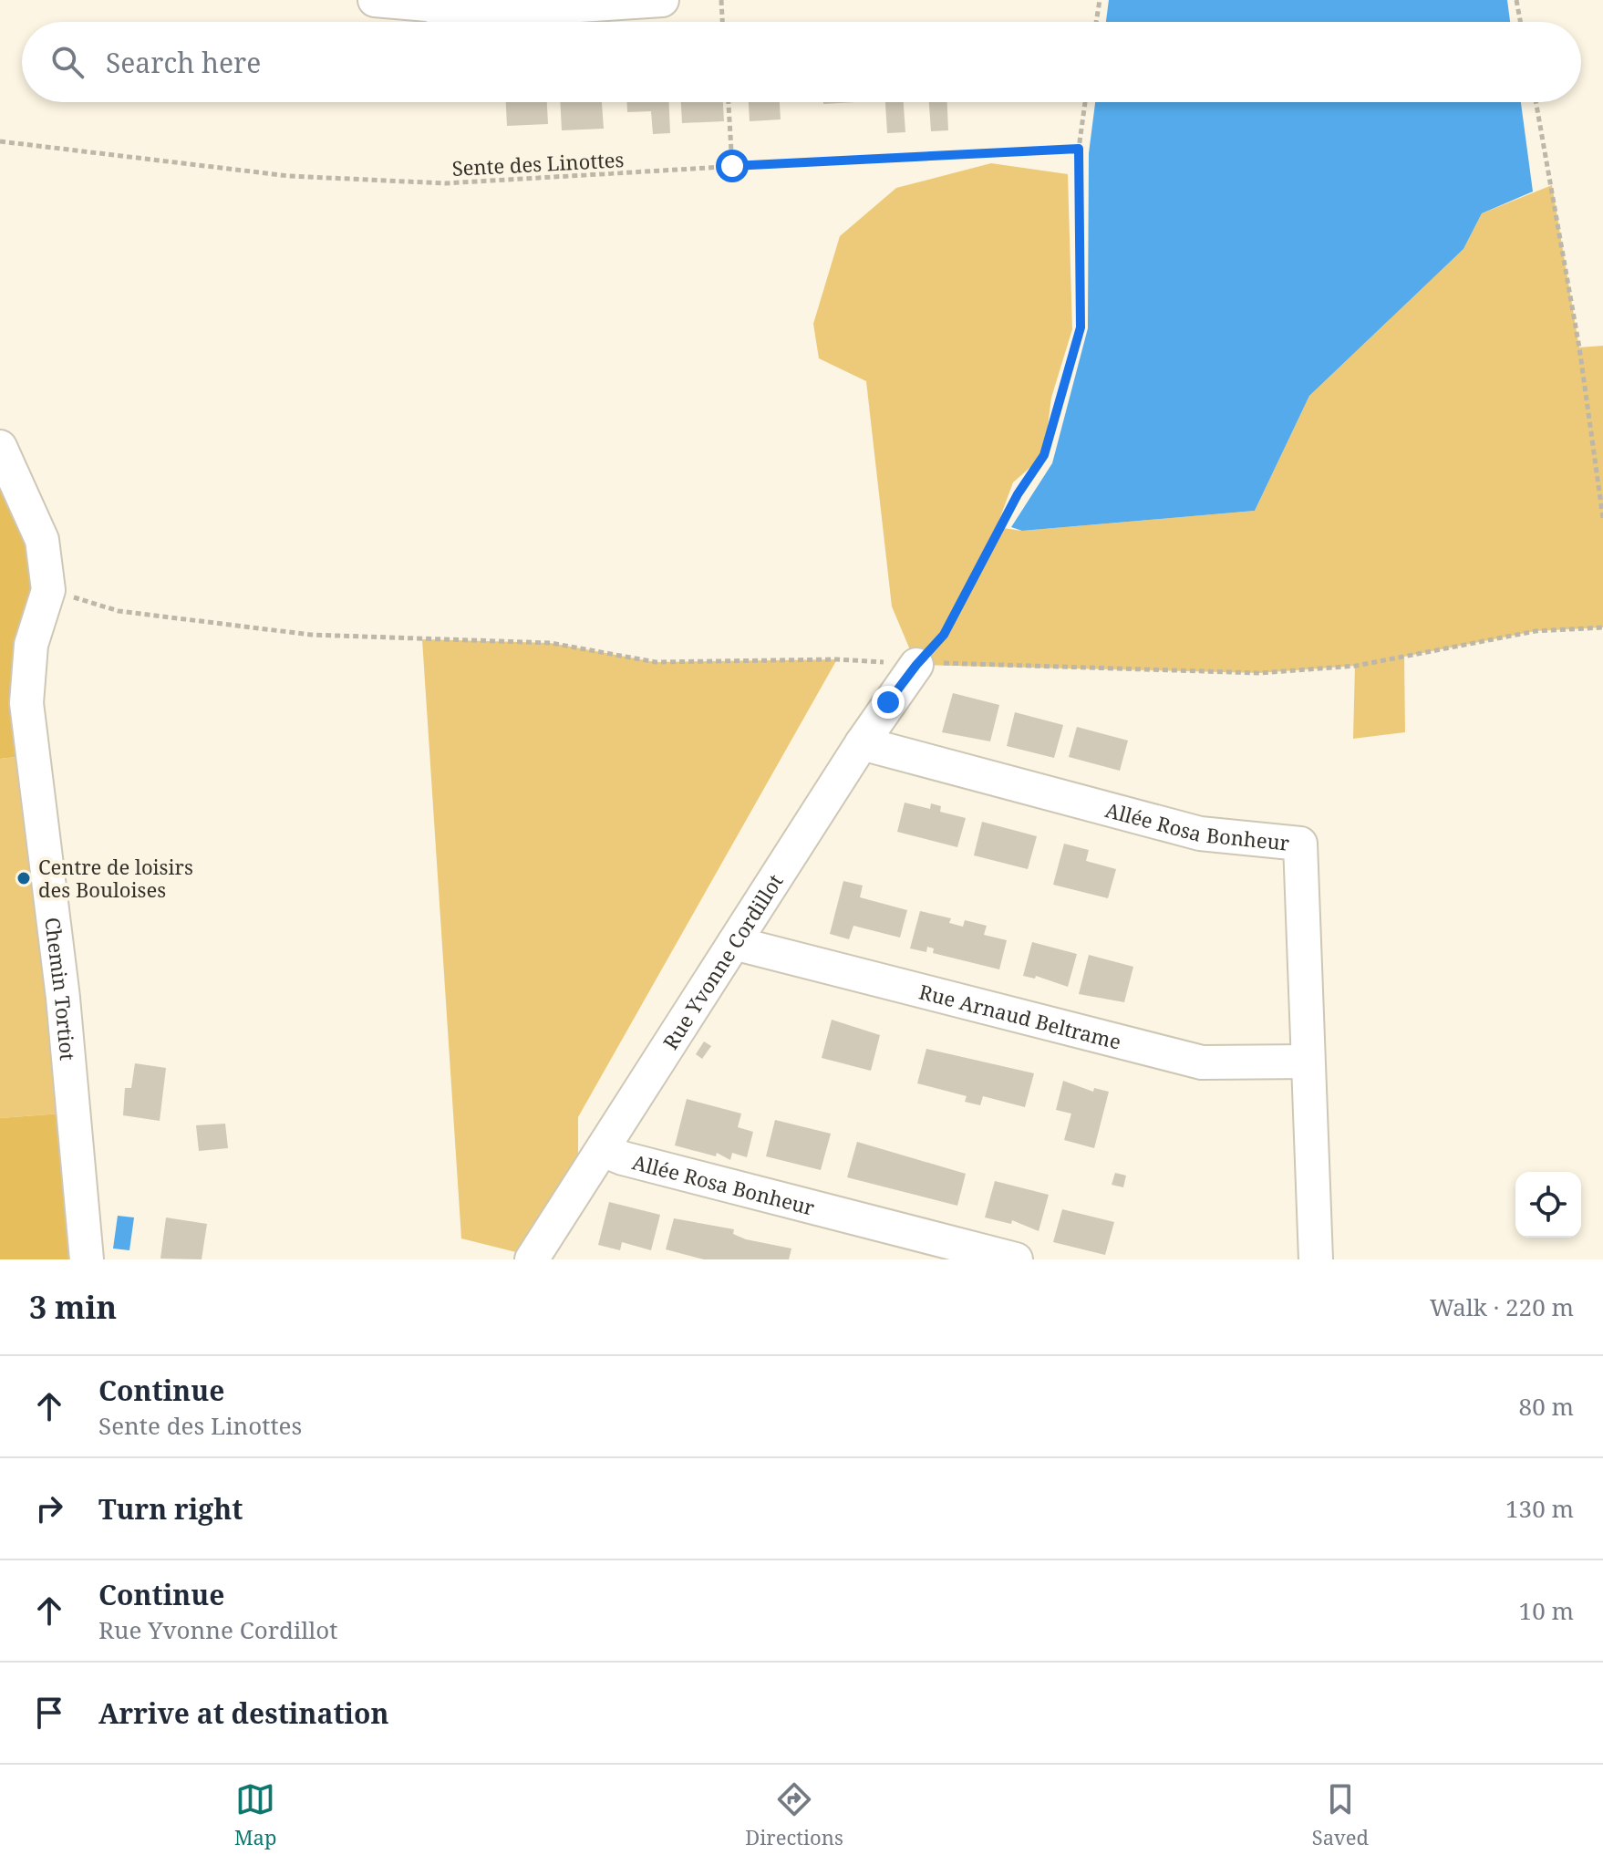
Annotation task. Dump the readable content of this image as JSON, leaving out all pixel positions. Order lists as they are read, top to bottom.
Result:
{
  "streets": {
    "street": [
      "Allée Rosa Bonheur",
      "Rue Yvonne Cordillot",
      "Chemin Tortiot",
      "Rue Arnaud Beltrame"
    ],
    "path": ["Sente des Linottes"]
  },
  "crossings": [
    ["Allée Rosa Bonheur", "Rue Yvonne Cordillot"],
    ["Allée Rosa Bonheur", "Rue Arnaud Beltrame"],
    ["Rue Yvonne Cordillot", "Rue Arnaud Beltrame"]
  ],
  "places": ["Centre de loisirs des Bouloises"],
  "page": {
    "search": "Search here",
    "heading": ["3 min", "Walk · 220 m"],
    "list": [
      ["Continue", "Sente des Linottes", "80 m"],
      ["Turn right", "130 m"],
      ["Continue", "Rue Yvonne Cordillot", "10 m"],
      "Arrive at destination"
    ],
    "nav": ["Map", "Directions", "Saved"]
  }
}
